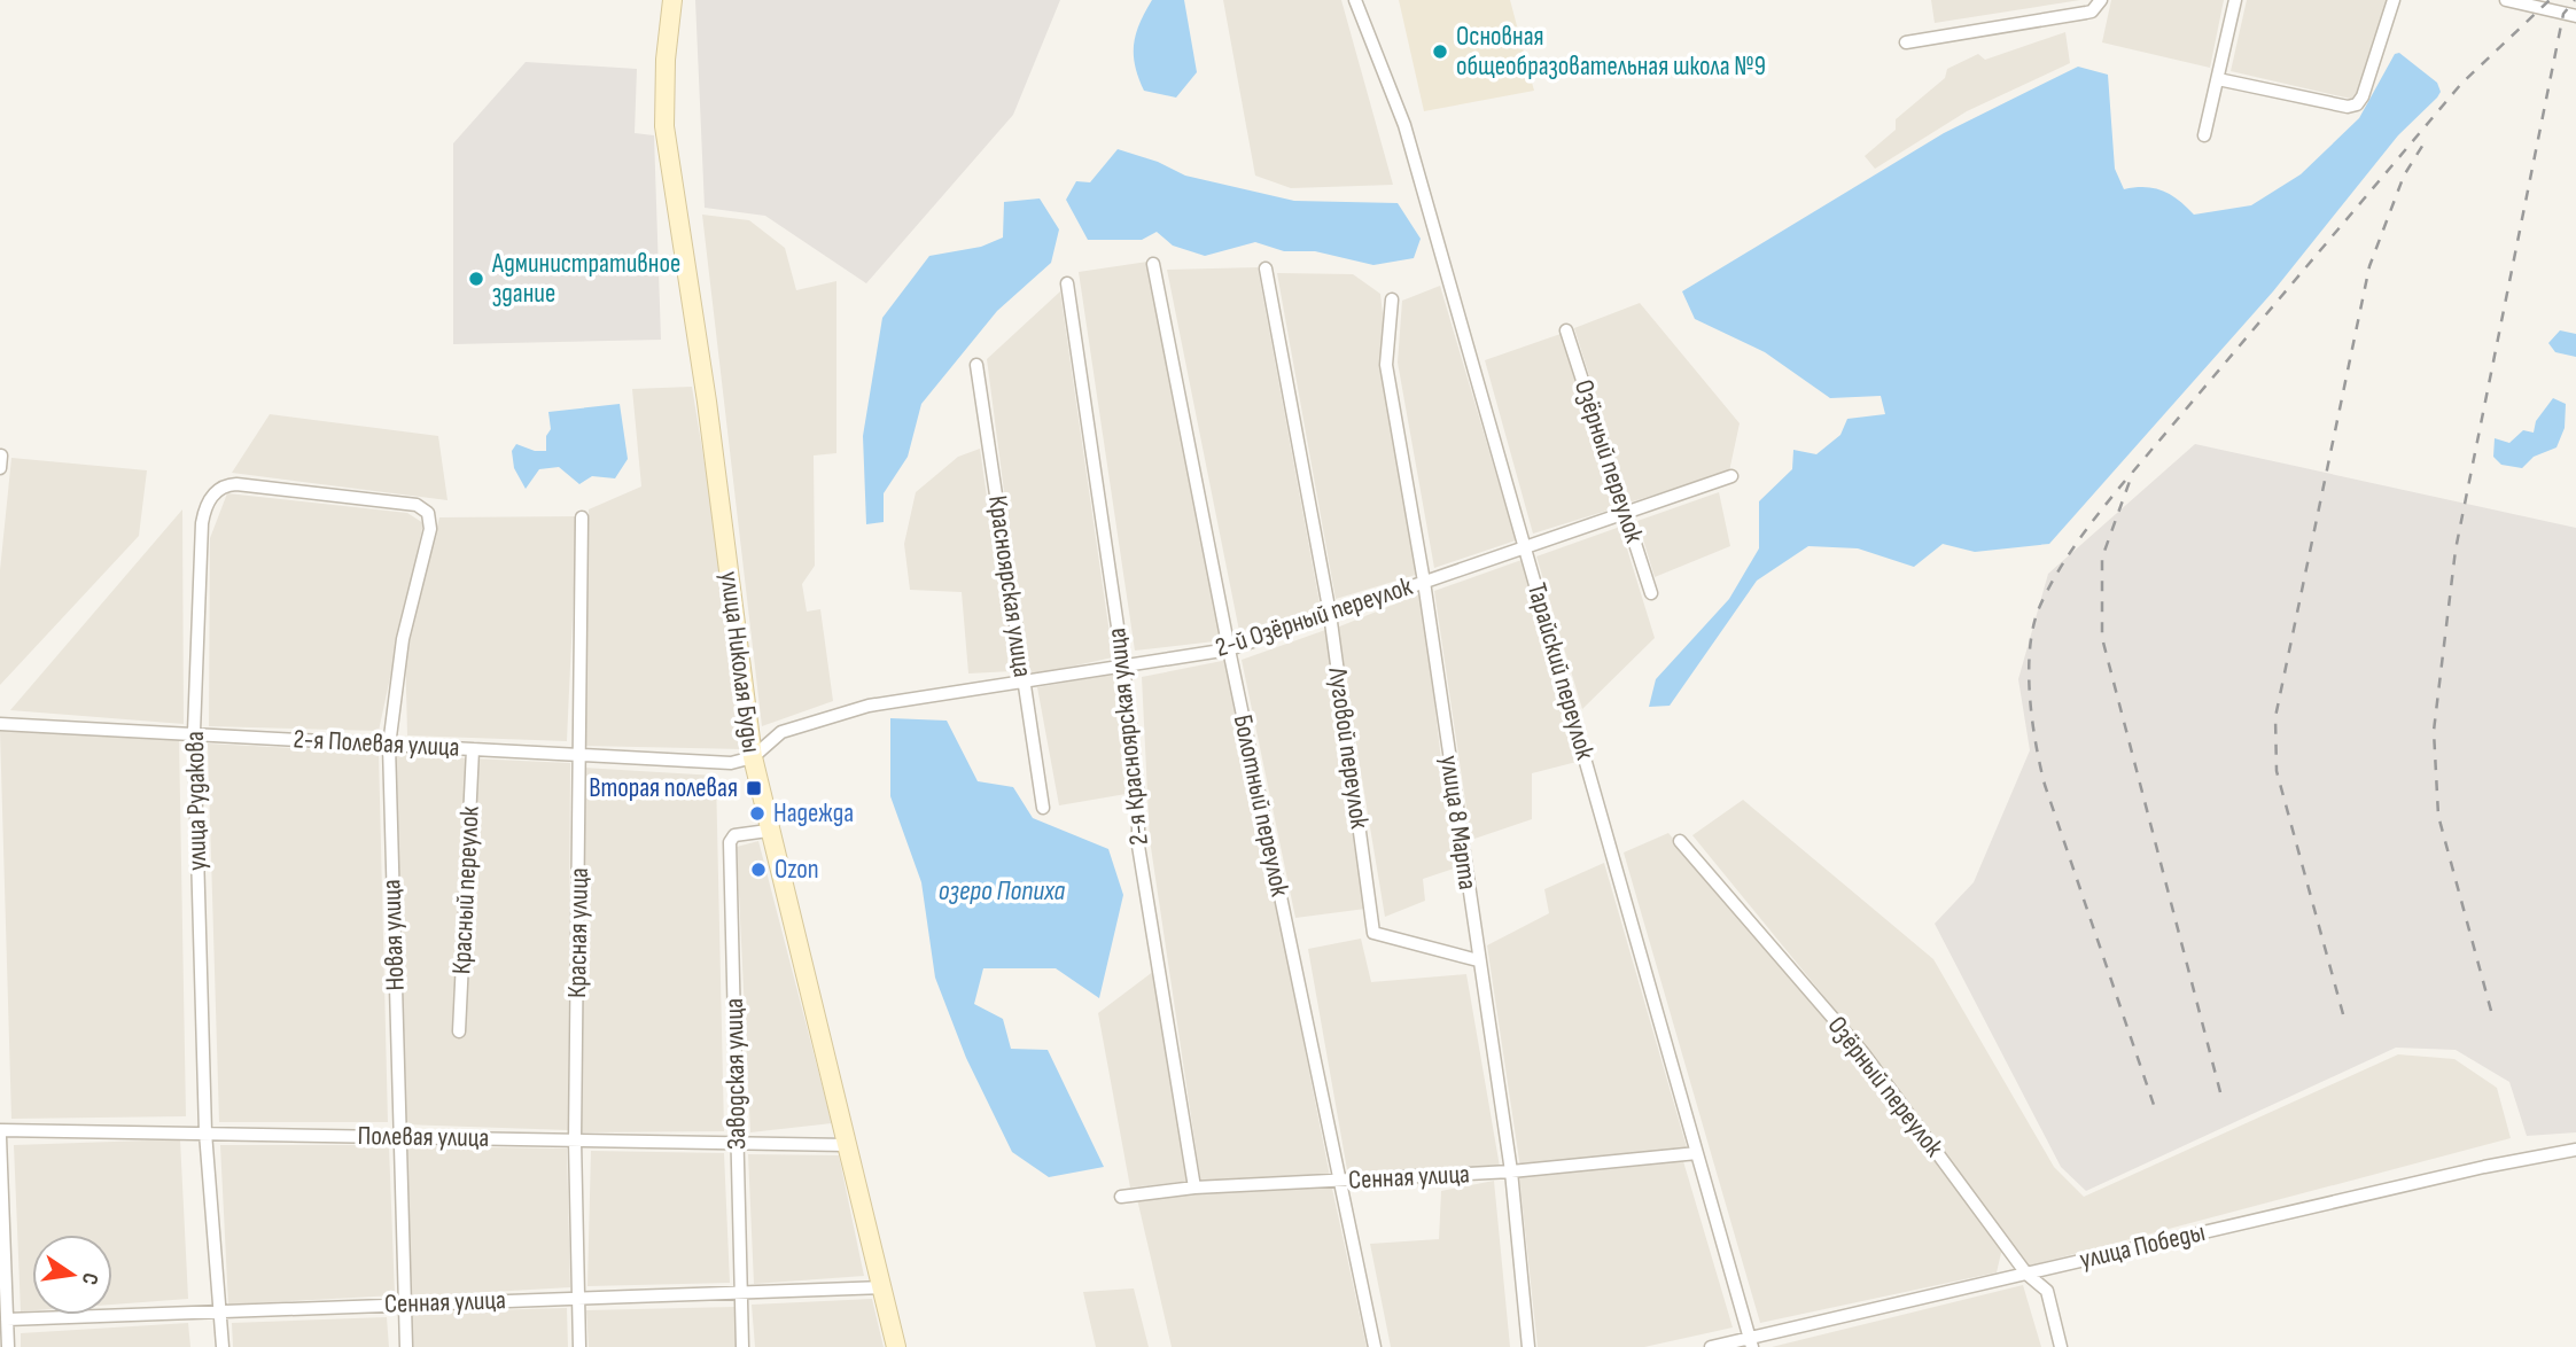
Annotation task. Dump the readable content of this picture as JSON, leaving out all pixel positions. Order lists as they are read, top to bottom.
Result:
{
  "streets": {
    "street": [
      "Озёрный переулок",
      "Красноярская улица",
      "2-й Озёрный переулок",
      "улица Николая Буды",
      "Тарайский переулок",
      "2-я Красноярская улица",
      "2-я Полевая улица",
      "Луговой переулок",
      "улица Рудакова",
      "Болотный переулок",
      "улица 8 Марта",
      "Красный переулок",
      "Красная улица",
      "Новая улица",
      "Заводская улица",
      "Полевая улица",
      "Сенная улица",
      "улица Победы"
    ]
  },
  "crossings": [
    ["Озёрный переулок", "2-й Озёрный переулок"],
    ["Озёрный переулок", "улица Победы"],
    ["Красноярская улица", "2-й Озёрный переулок"],
    ["2-й Озёрный переулок", "улица Николая Буды"],
    ["2-й Озёрный переулок", "Тарайский переулок"],
    ["2-й Озёрный переулок", "2-я Красноярская улица"],
    ["2-й Озёрный переулок", "2-я Полевая улица"],
    ["2-й Озёрный переулок", "Луговой переулок"],
    ["2-й Озёрный переулок", "Болотный переулок"],
    ["2-й Озёрный переулок", "улица 8 Марта"],
    ["улица Николая Буды", "2-я Полевая улица"],
    ["улица Николая Буды", "Заводская улица"],
    ["улица Николая Буды", "Полевая улица"],
    ["улица Николая Буды", "Сенная улица"],
    ["Тарайский переулок", "Сенная улица"],
    ["Тарайский переулок", "улица Победы"],
    ["2-я Красноярская улица", "Сенная улица"],
    ["2-я Полевая улица", "улица Рудакова"],
    ["2-я Полевая улица", "Красный переулок"],
    ["2-я Полевая улица", "Красная улица"],
    ["2-я Полевая улица", "Новая улица"],
    ["Луговой переулок", "улица 8 Марта"],
    ["улица Рудакова", "Новая улица"],
    ["улица Рудакова", "Полевая улица"],
    ["улица Рудакова", "Сенная улица"],
    ["Болотный переулок", "Сенная улица"],
    ["улица 8 Марта", "Сенная улица"],
    ["Красная улица", "Полевая улица"],
    ["Красная улица", "Сенная улица"],
    ["Новая улица", "Полевая улица"],
    ["Новая улица", "Сенная улица"],
    ["Заводская улица", "Полевая улица"],
    ["Заводская улица", "Сенная улица"]
  ],
  "water": ["озеро Попиха"],
  "places": {
    "other": [
      "Основная общеобразовательная школа №9",
      "Административное здание",
      "Надежда",
      "Ozon"
    ],
    "transit": ["Вторая полевая"]
  },
  "north": "right"
}
